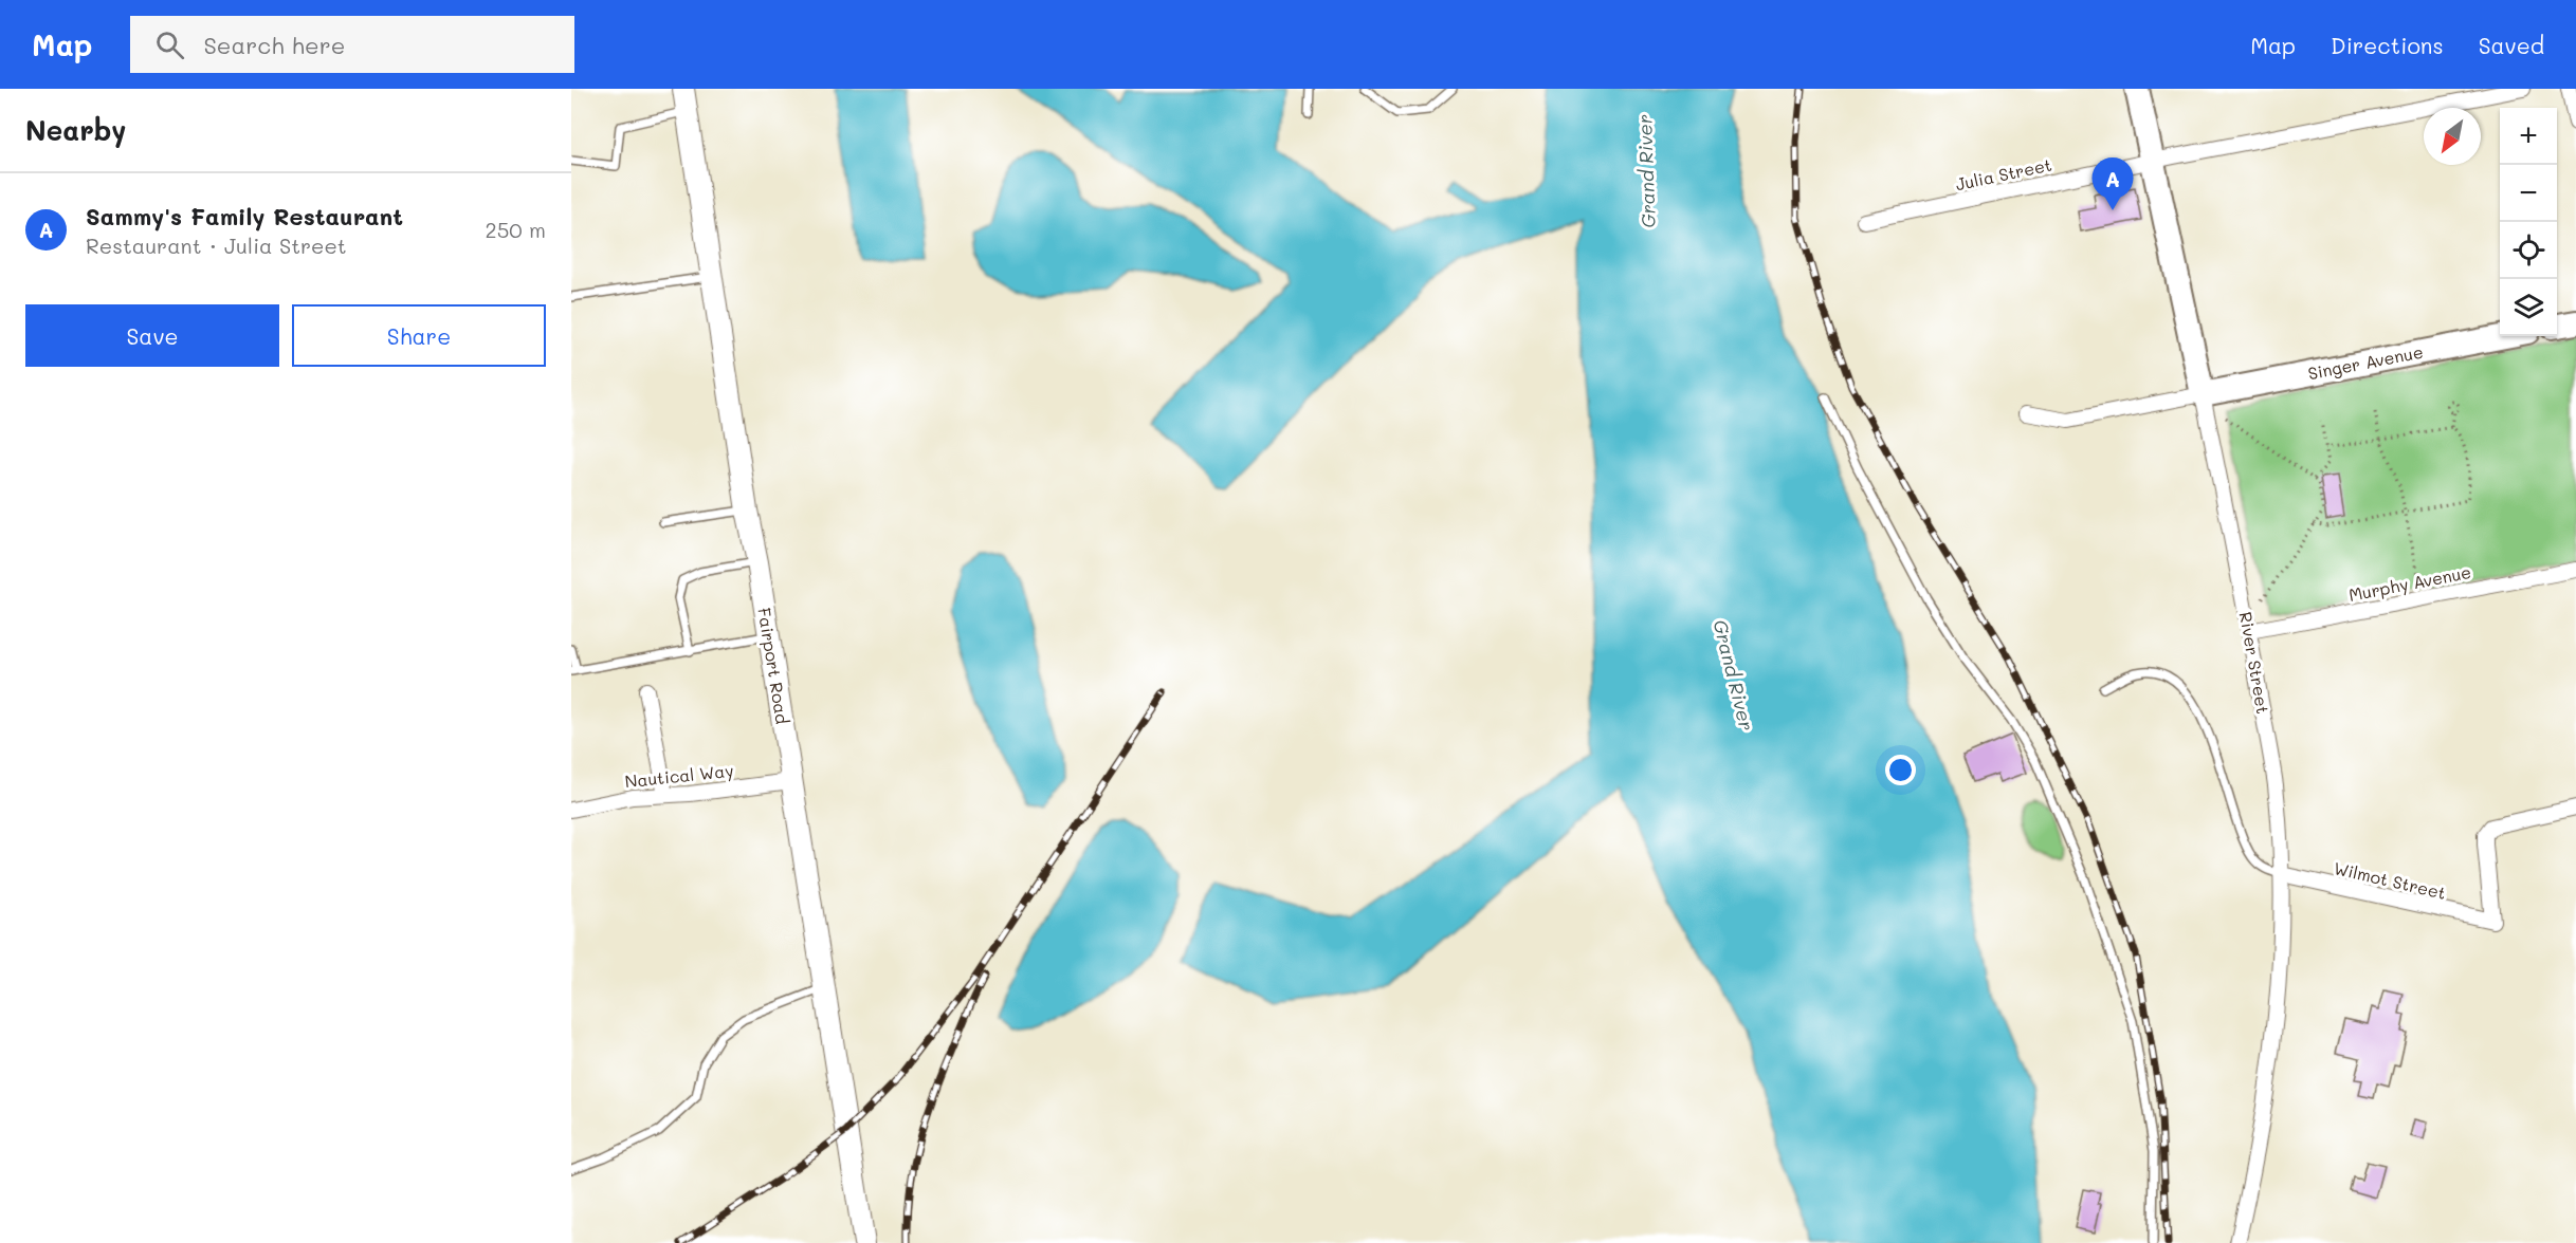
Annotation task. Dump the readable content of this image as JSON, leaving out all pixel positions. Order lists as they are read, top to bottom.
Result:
{
  "streets": {
    "main road": ["Singer Avenue", "River Street"],
    "street": [
      "Julia Street",
      "Murphy Avenue",
      "Fairport Road",
      "Nautical Way",
      "Wilmot Street"
    ]
  },
  "crossings": [
    ["Julia Street", "River Street"],
    ["Singer Avenue", "River Street"],
    ["Murphy Avenue", "River Street"],
    ["River Street", "Wilmot Street"],
    ["Fairport Road", "Nautical Way"]
  ],
  "water": ["Grand River"],
  "north": "bottom left",
  "page": {
    "header": "Map",
    "search": "Search here",
    "nav": ["Map", "Directions", "Saved"],
    "heading": "Nearby",
    "map_buttons": ["+", "−"],
    "pins": "A",
    "list": [
      {
        "mark": "A",
        "name": "Sammy's Family Restaurant",
        "note": "Restaurant · Julia Street",
        "value": "250 m"
      }
    ],
    "buttons": ["Save", "Share"]
  }
}
